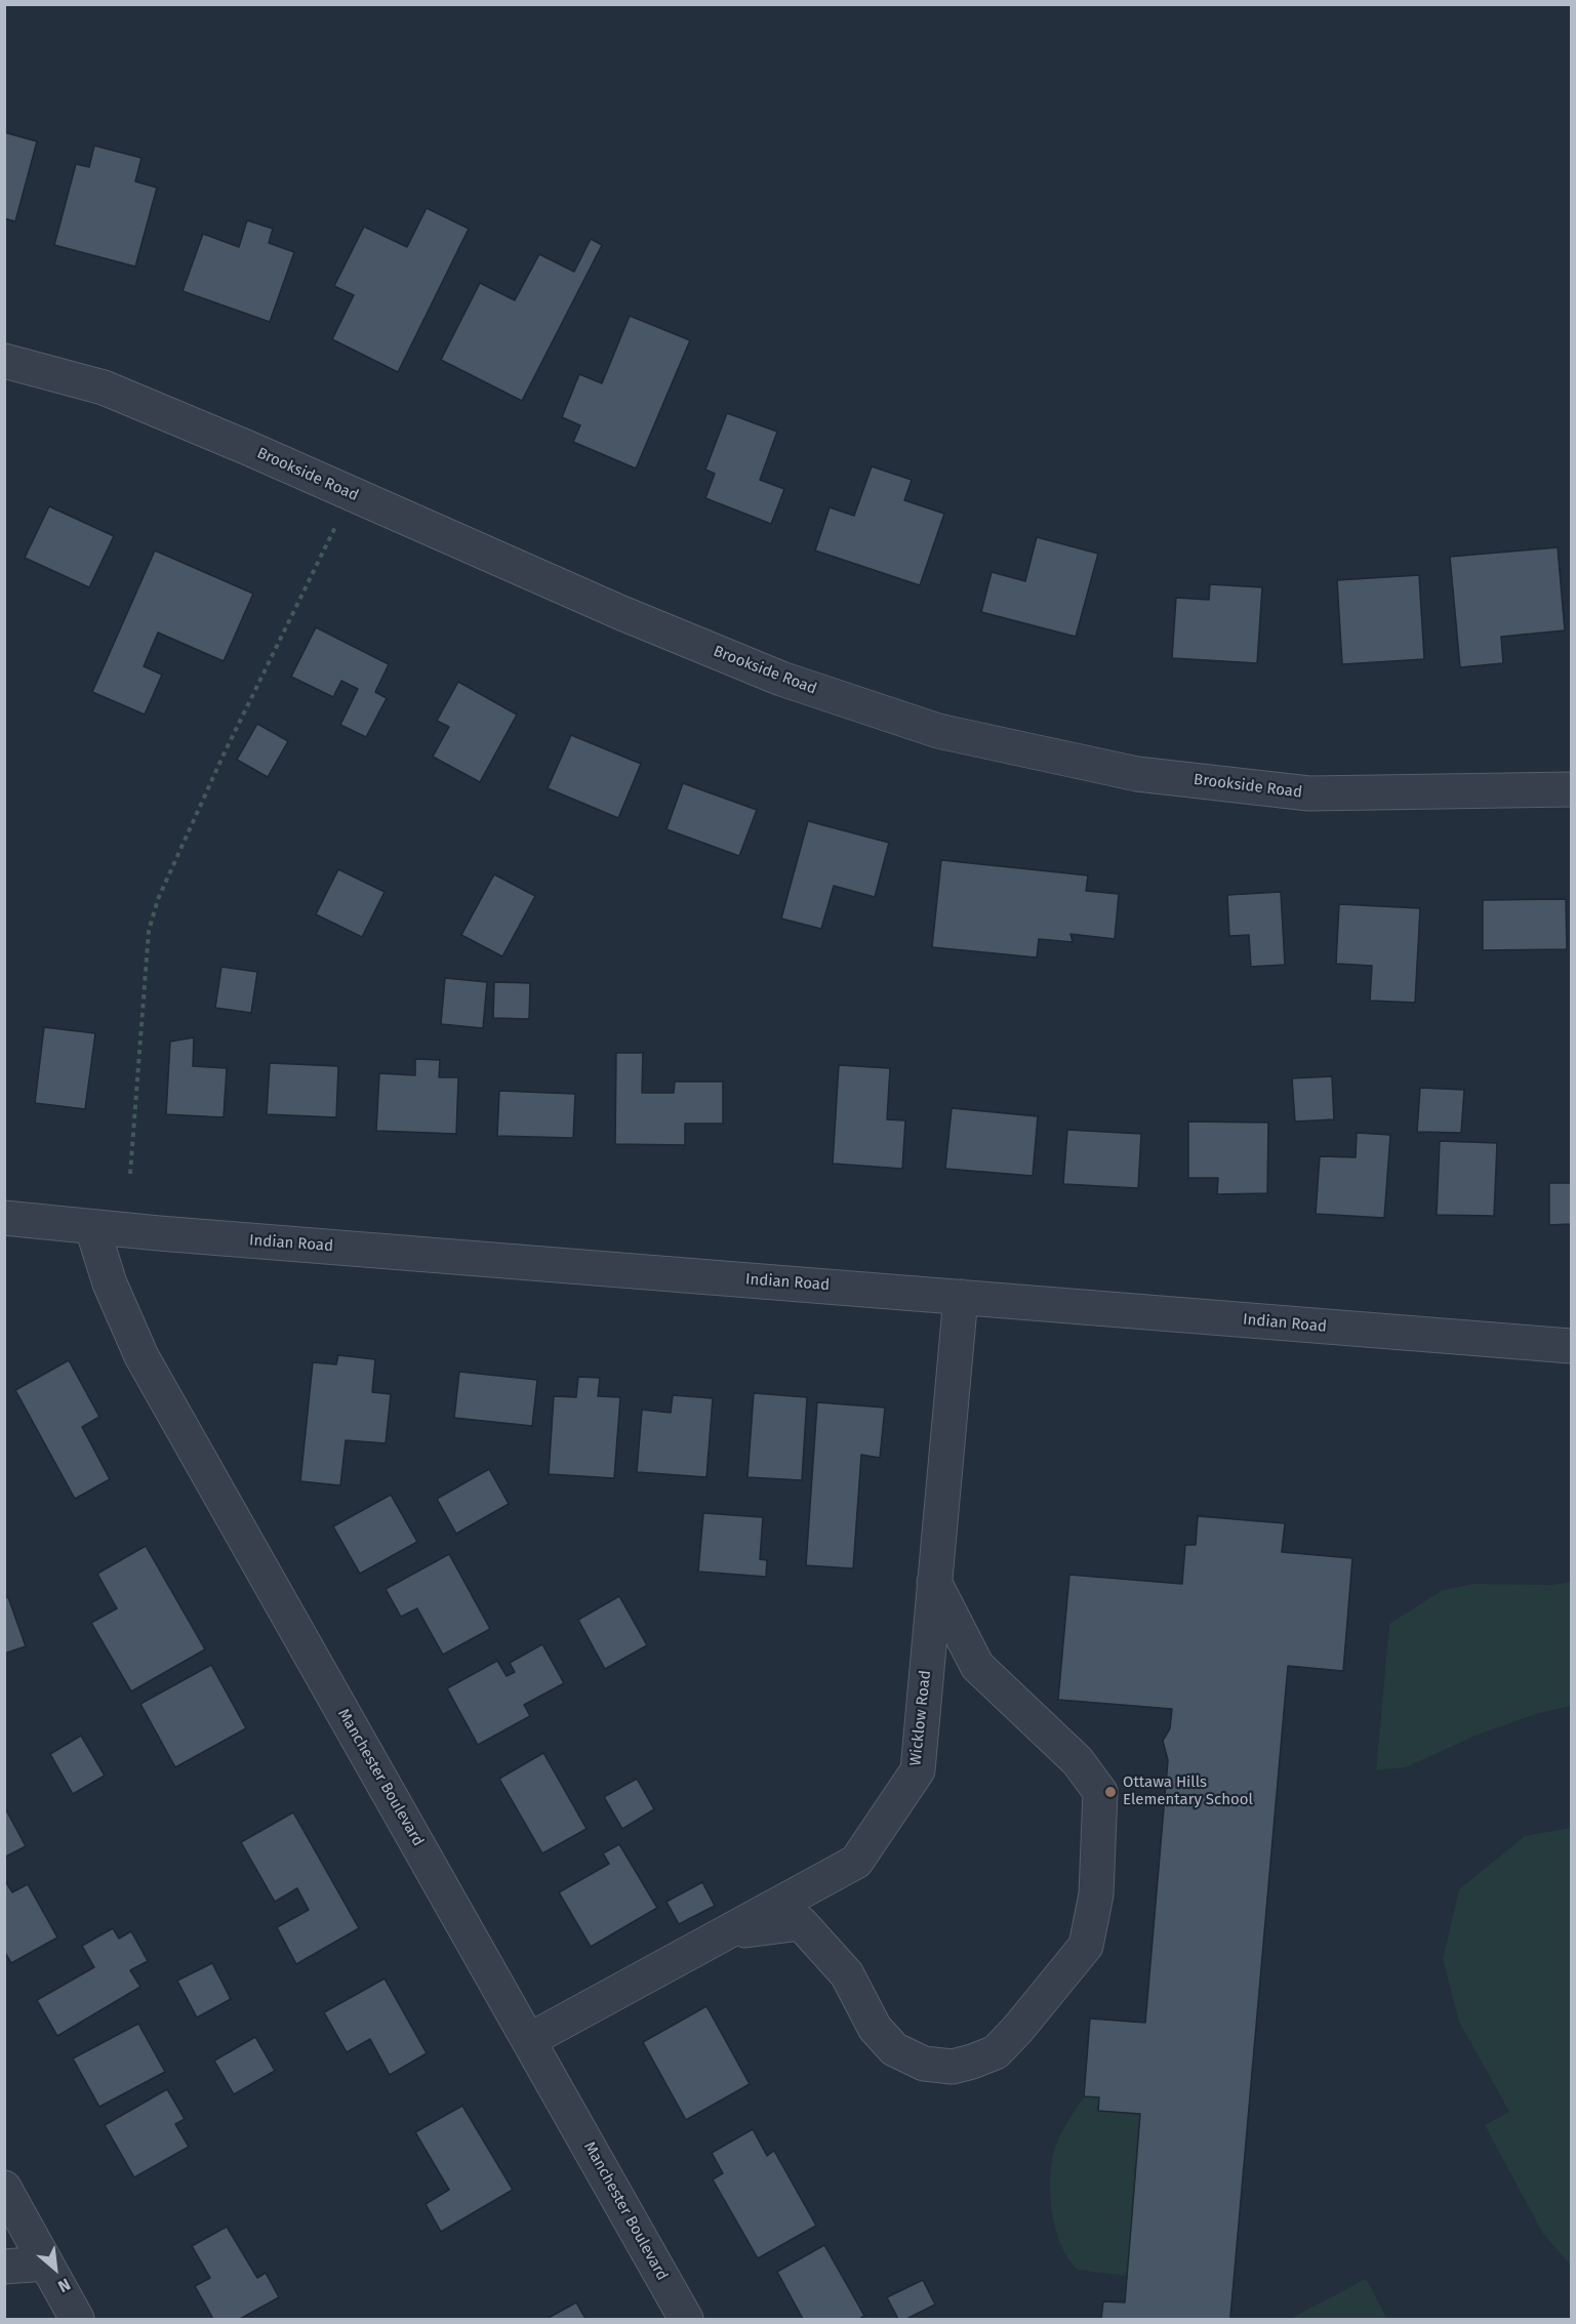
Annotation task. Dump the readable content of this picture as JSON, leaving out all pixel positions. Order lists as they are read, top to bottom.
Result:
{
  "streets": {
    "street": [
      "Brookside Road",
      "Indian Road",
      "Wicklow Road",
      "Manchester Boulevard"
    ]
  },
  "crossings": [
    ["Indian Road", "Wicklow Road"],
    ["Indian Road", "Manchester Boulevard"],
    ["Wicklow Road", "Manchester Boulevard"]
  ],
  "places": ["Ottawa Hills Elementary School"],
  "north": "bottom right"
}
